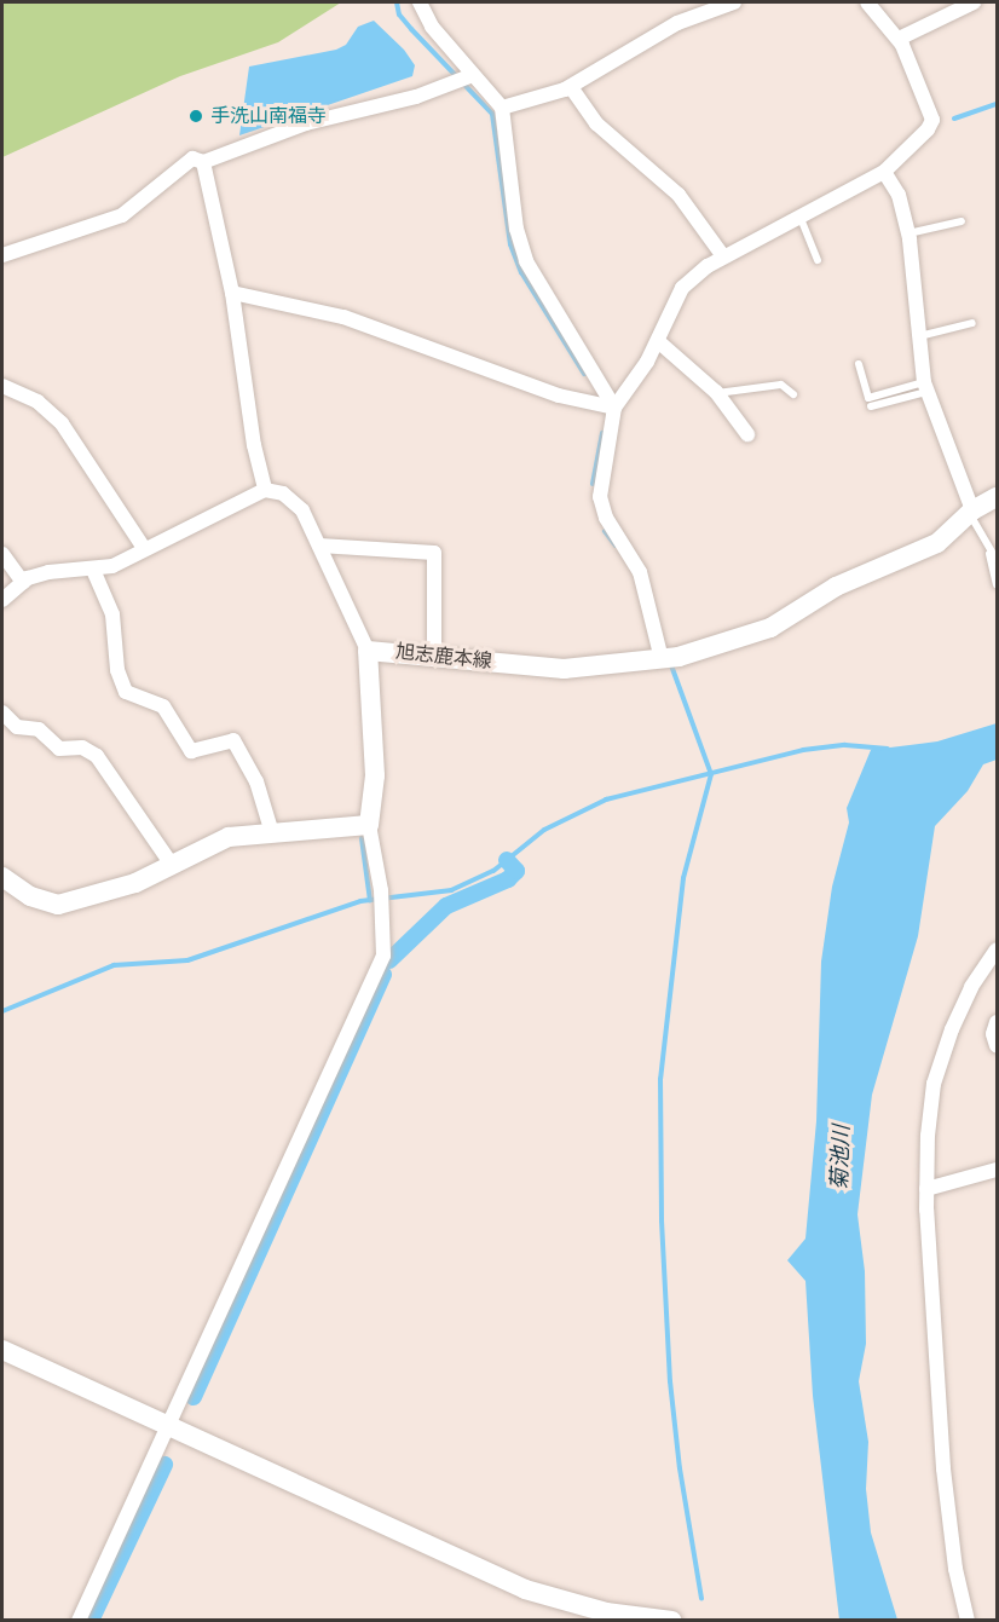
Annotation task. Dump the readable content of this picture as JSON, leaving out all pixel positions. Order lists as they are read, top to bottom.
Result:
{
  "streets": {
    "main road": ["旭志鹿本線"]
  },
  "water": ["菊池川"],
  "places": ["手洗山南福寺"]
}
